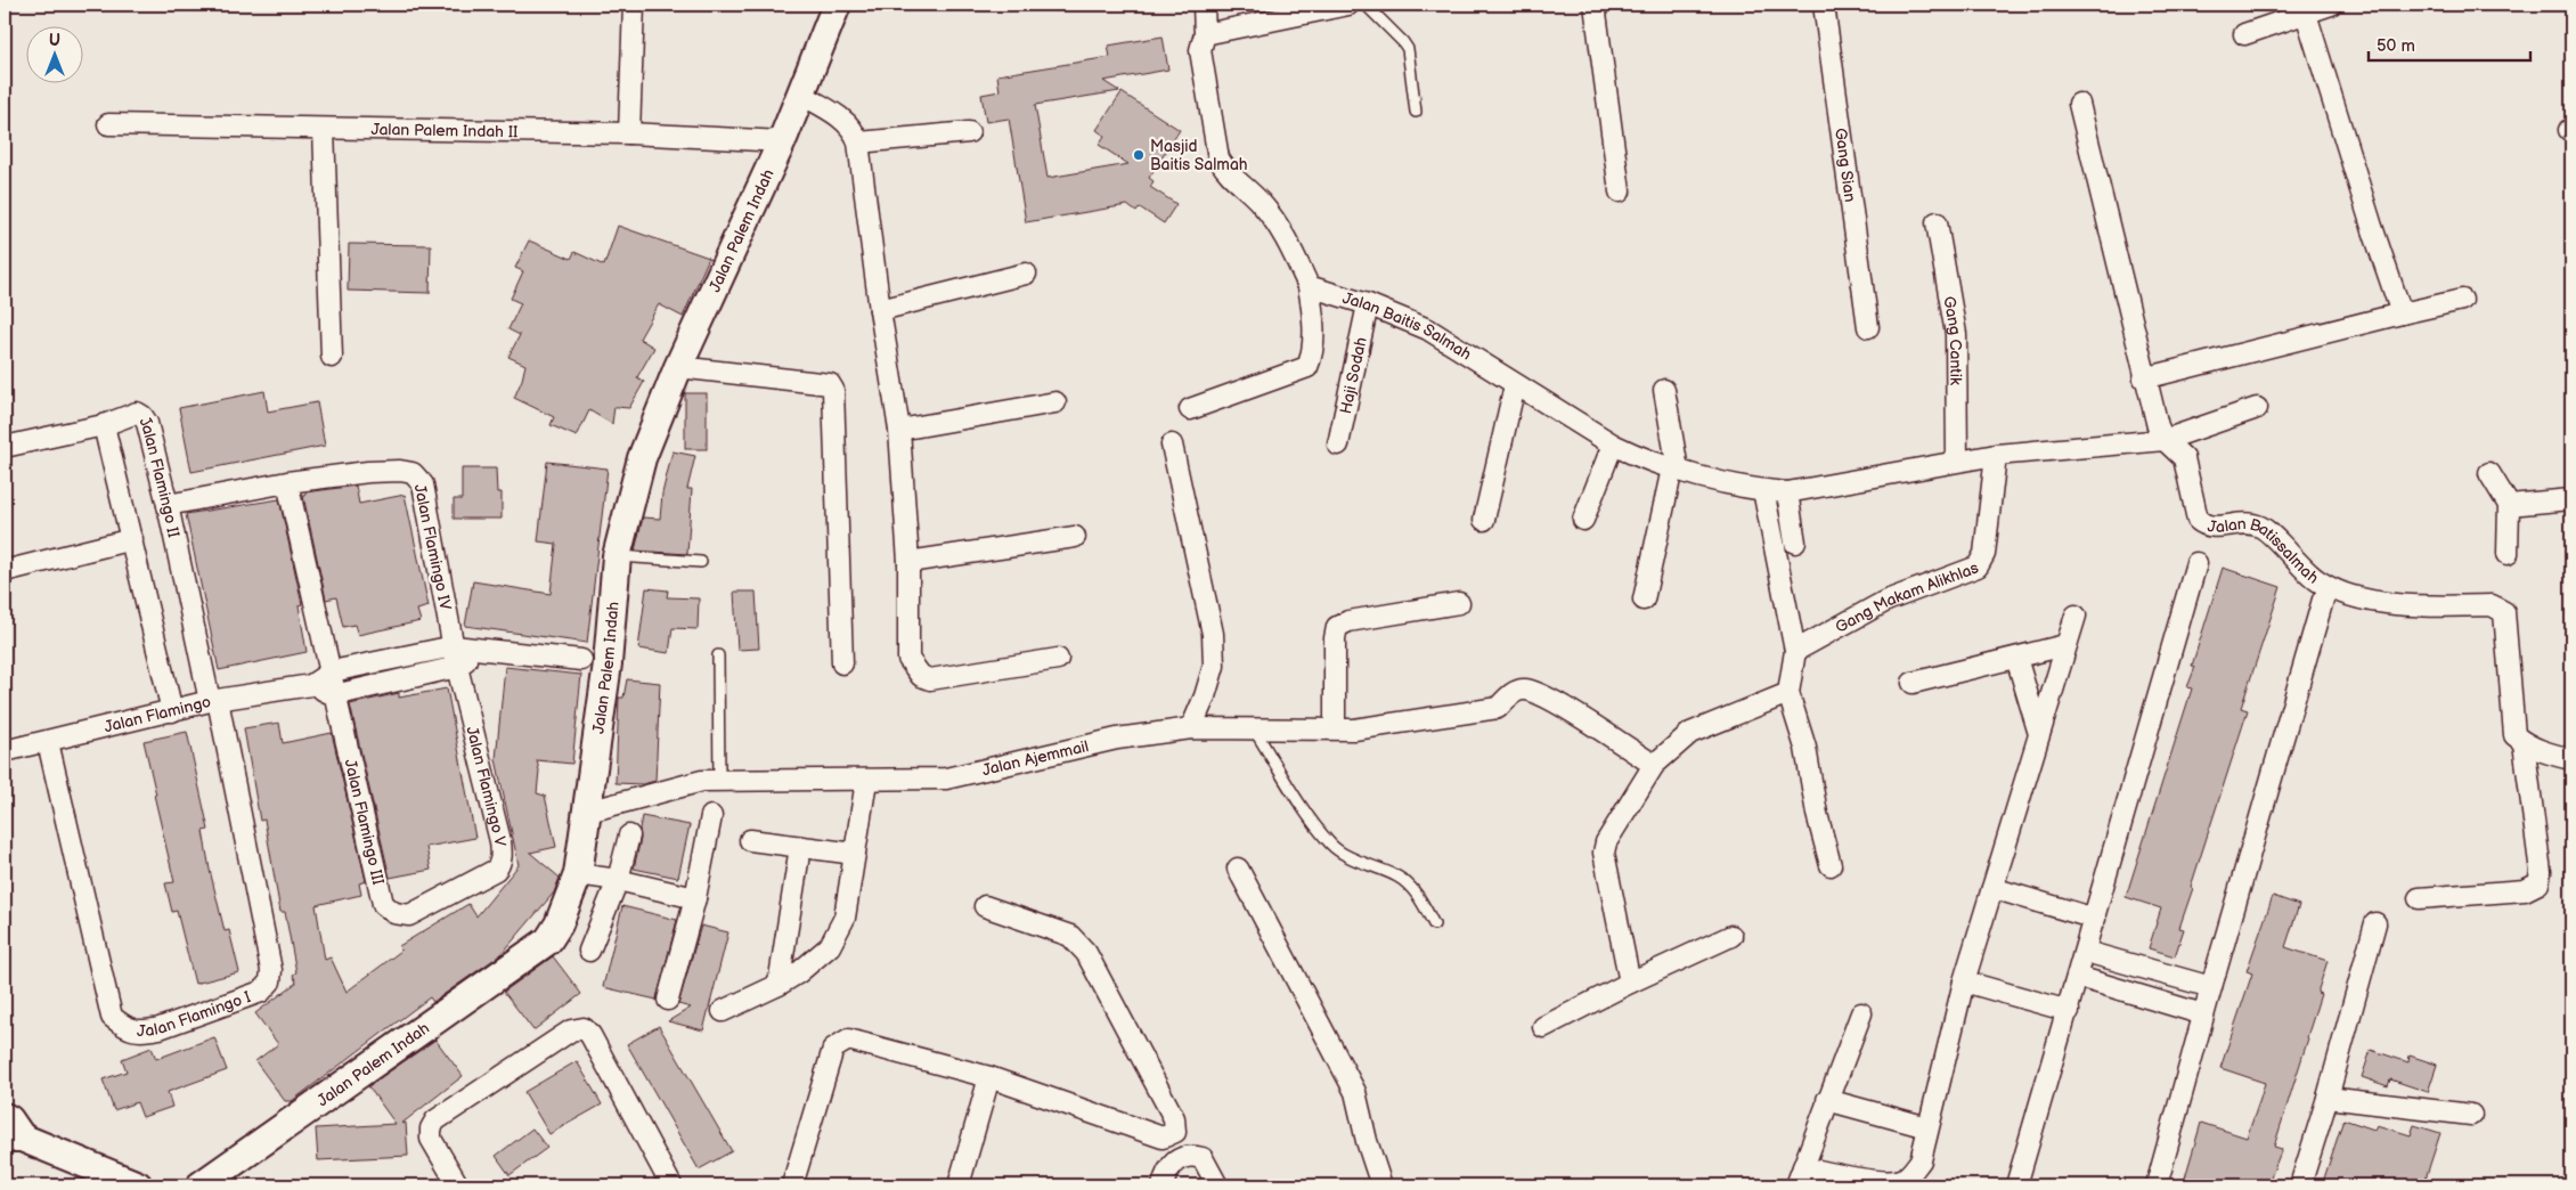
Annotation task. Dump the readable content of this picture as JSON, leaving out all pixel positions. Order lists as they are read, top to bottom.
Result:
{
  "streets": {
    "street": [
      "Jalan Palem Indah II",
      "Gang Sian",
      "Jalan Palem Indah",
      "Jalan Baitis Salmah",
      "Gang Cantik",
      "Haji Sodah",
      "Jalan Flamingo II",
      "Jalan Flamingo IV",
      "Jalan Batissalmah",
      "Gang Makam Alikhlas",
      "Jalan Flamingo",
      "Jalan Ajemmail",
      "Jalan Flamingo V",
      "Jalan Flamingo III",
      "Jalan Flamingo I"
    ]
  },
  "crossings": [
    ["Jalan Palem Indah II", "Jalan Palem Indah"],
    ["Jalan Palem Indah", "Jalan Ajemmail"],
    ["Jalan Baitis Salmah", "Haji Sodah"],
    ["Jalan Flamingo II", "Jalan Flamingo IV"],
    ["Jalan Flamingo II", "Jalan Flamingo"],
    ["Jalan Flamingo II", "Jalan Flamingo I"],
    ["Jalan Flamingo IV", "Jalan Flamingo"],
    ["Jalan Flamingo IV", "Jalan Flamingo V"],
    ["Jalan Flamingo", "Jalan Flamingo V"],
    ["Jalan Flamingo", "Jalan Flamingo III"],
    ["Jalan Flamingo", "Jalan Flamingo I"],
    ["Jalan Flamingo V", "Jalan Flamingo III"]
  ],
  "places": ["Masjid Baitis Salmah"],
  "scale_bar": "50 m",
  "north": "top"
}
